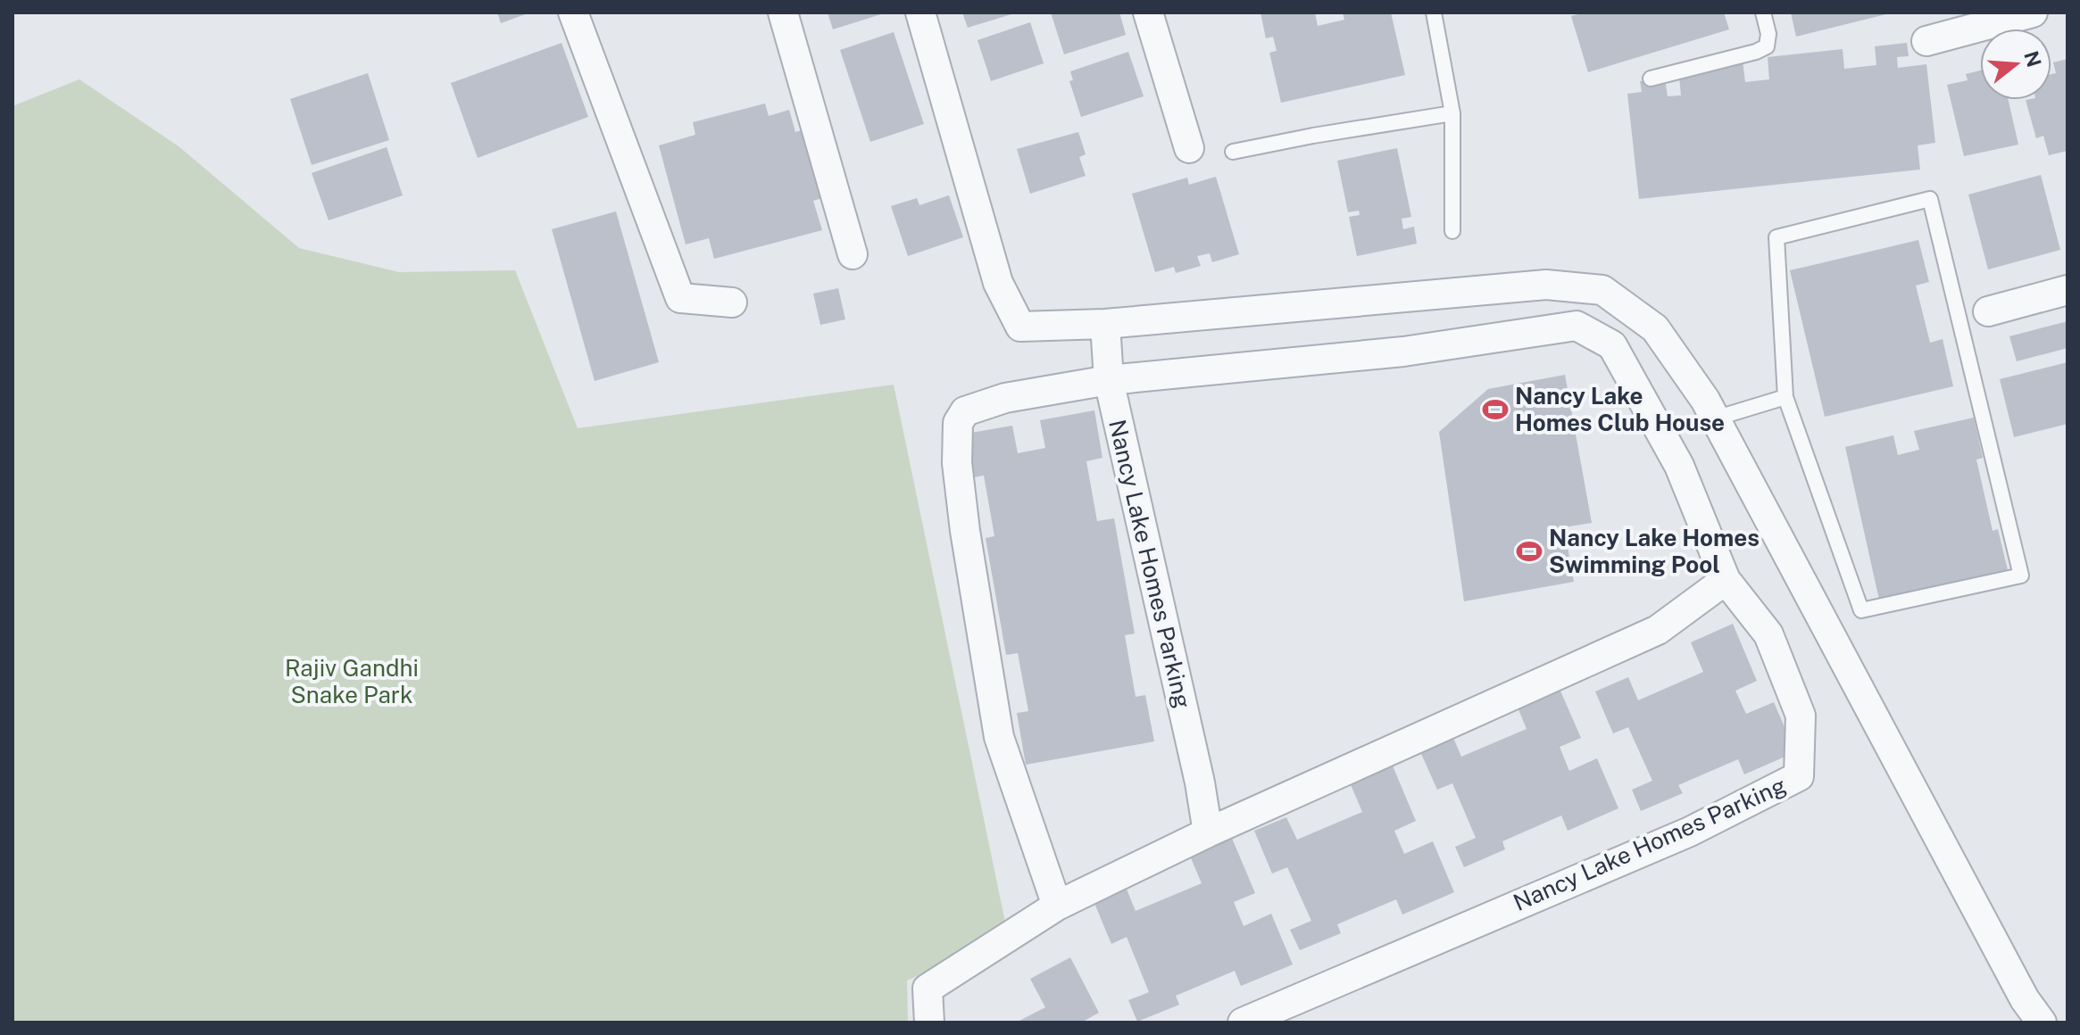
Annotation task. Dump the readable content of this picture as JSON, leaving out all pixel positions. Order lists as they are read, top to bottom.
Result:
{
  "streets": {
    "street": ["Nancy Lake Homes Parking"]
  },
  "parks": ["Rajiv Gandhi Snake Park"],
  "places": {
    "sports": ["Nancy Lake Homes Club House", "Nancy Lake Homes Swimming Pool"]
  },
  "north": "right"
}
